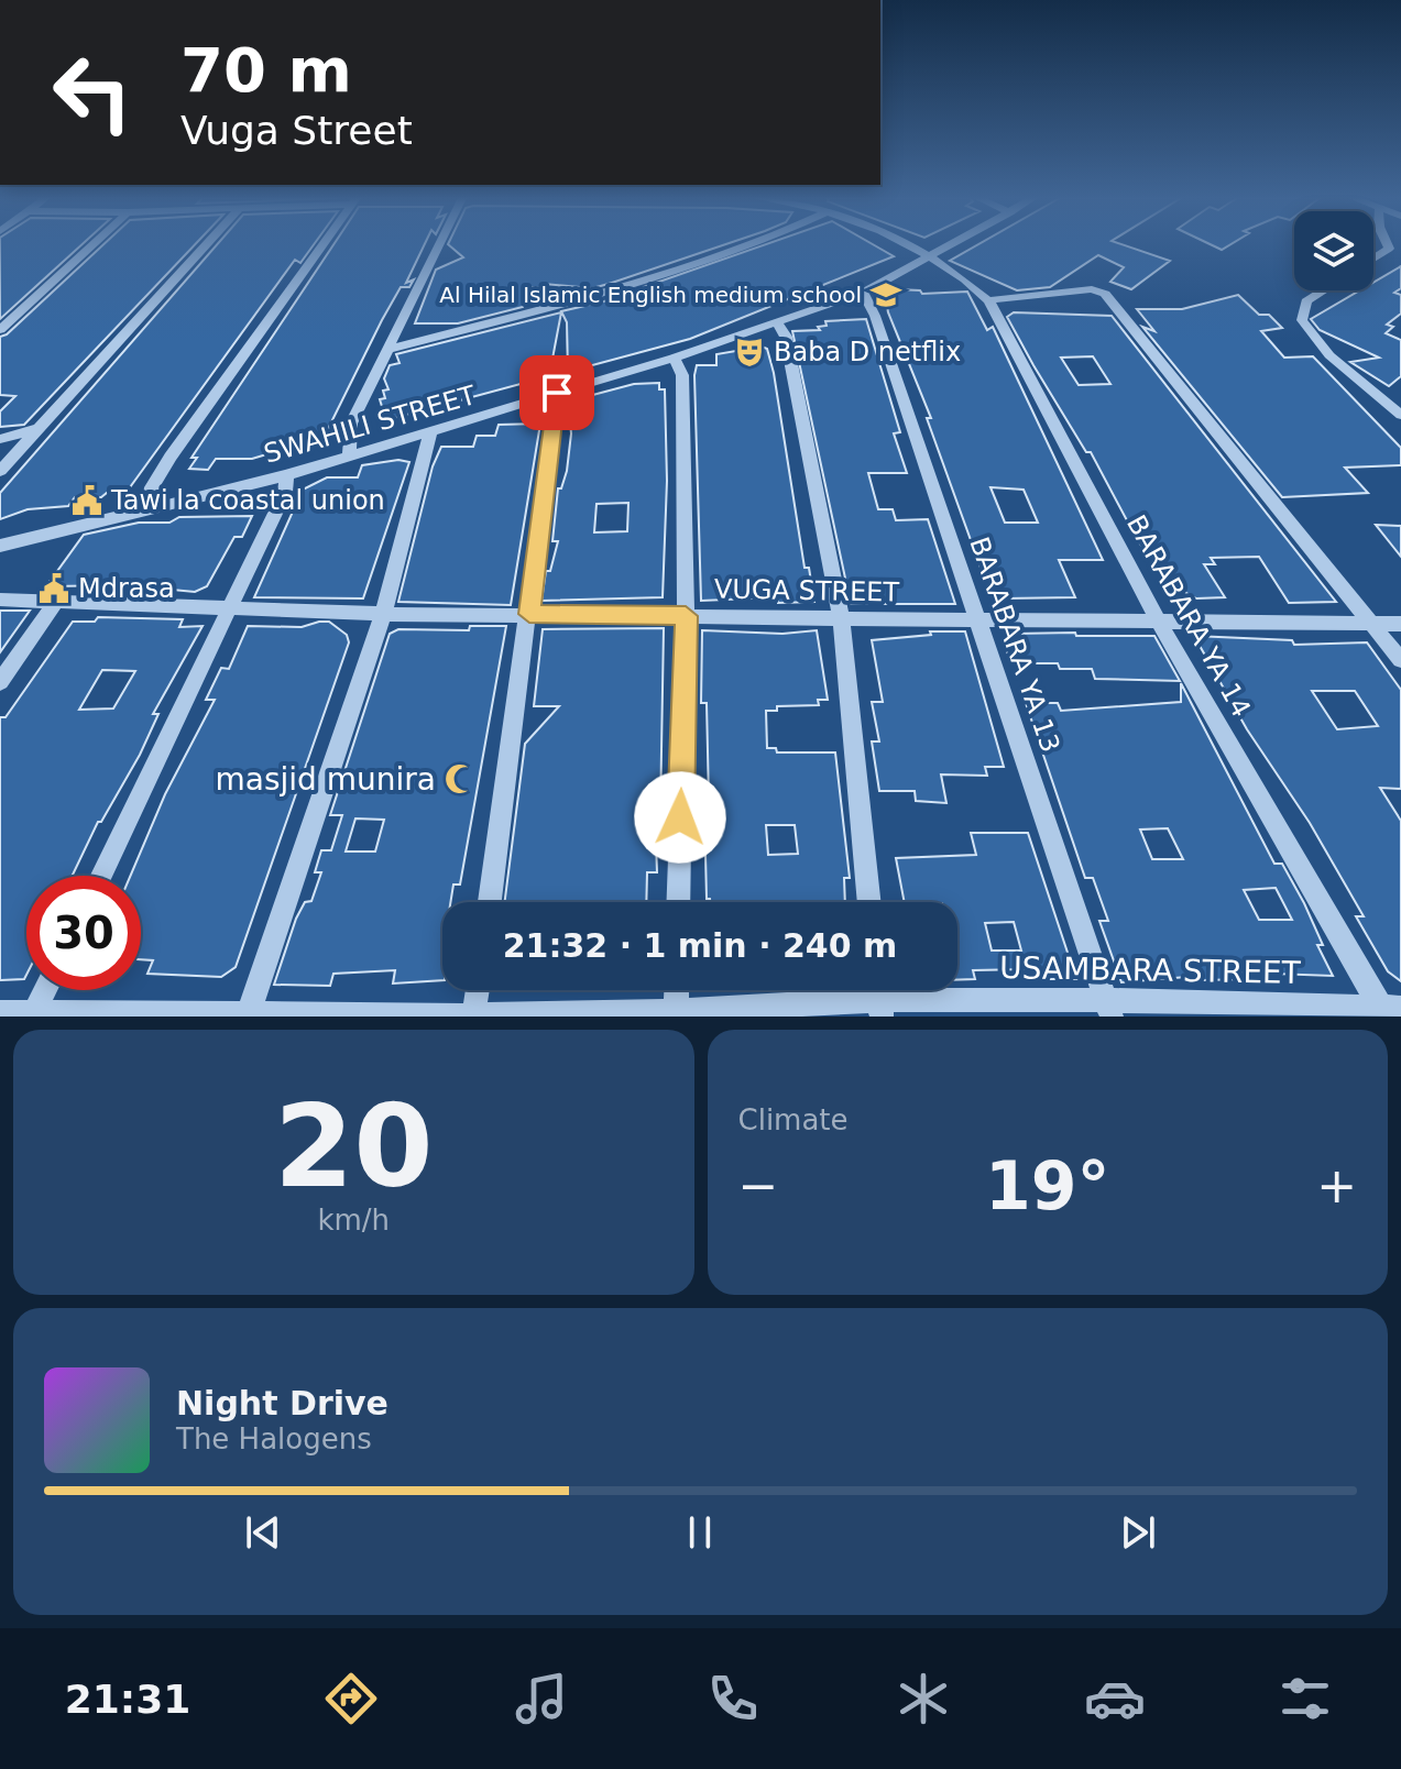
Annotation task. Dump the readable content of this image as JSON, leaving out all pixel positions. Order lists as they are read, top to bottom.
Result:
{
  "streets": {
    "street": [
      "SWAHILI STREET",
      "VUGA STREET",
      "BARABARA YA 14",
      "BARABARA YA 13",
      "USAMBARA STREET"
    ]
  },
  "crossings": [
    ["SWAHILI STREET", "BARABARA YA 14"],
    ["SWAHILI STREET", "BARABARA YA 13"],
    ["VUGA STREET", "BARABARA YA 14"],
    ["VUGA STREET", "BARABARA YA 13"],
    ["BARABARA YA 14", "USAMBARA STREET"],
    ["BARABARA YA 13", "USAMBARA STREET"]
  ],
  "places": {
    "school or university": ["Al Hilal Islamic English medium school"],
    "theatre": ["Baba D netflix"],
    "public building": ["Tawi la coastal union", "Mdrasa"],
    "mosque": ["masjid munira"]
  },
  "page": {
    "turn": ["70 m", "Vuga Street"],
    "limit": "30",
    "trip": "21:32 · 1 min · 240 m",
    "tile": [
      ["20", "km/h"],
      "Climate"
    ],
    "heat": ["−", "19°", "+"],
    "song": ["Night Drive", "The Halogens"],
    "tabs": "21:31"
  }
}
